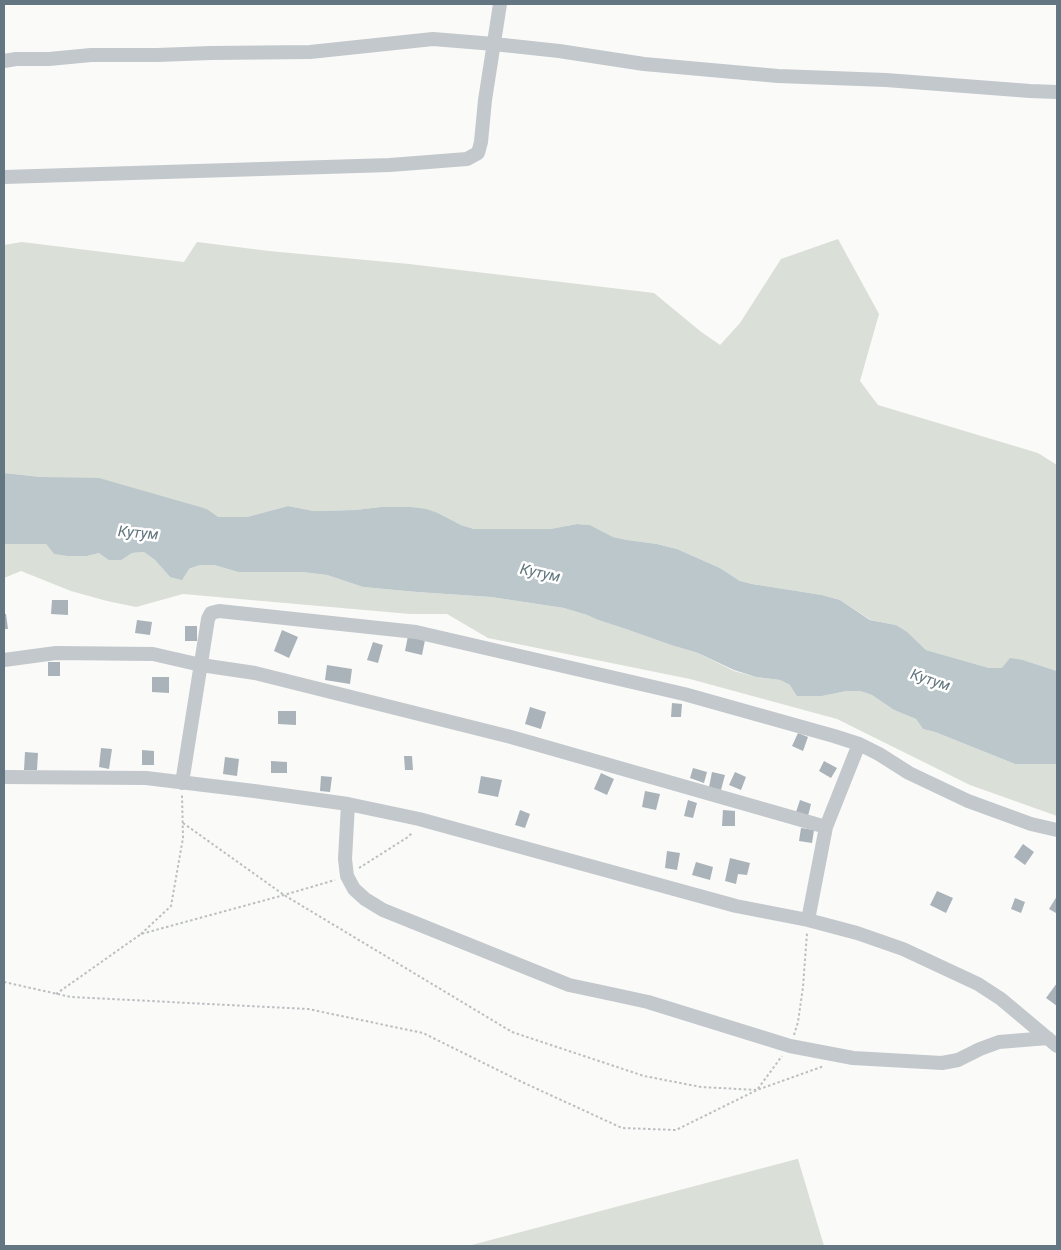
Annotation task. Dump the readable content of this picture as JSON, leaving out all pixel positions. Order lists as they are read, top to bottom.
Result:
{
  "water": ["Кутум"]
}
